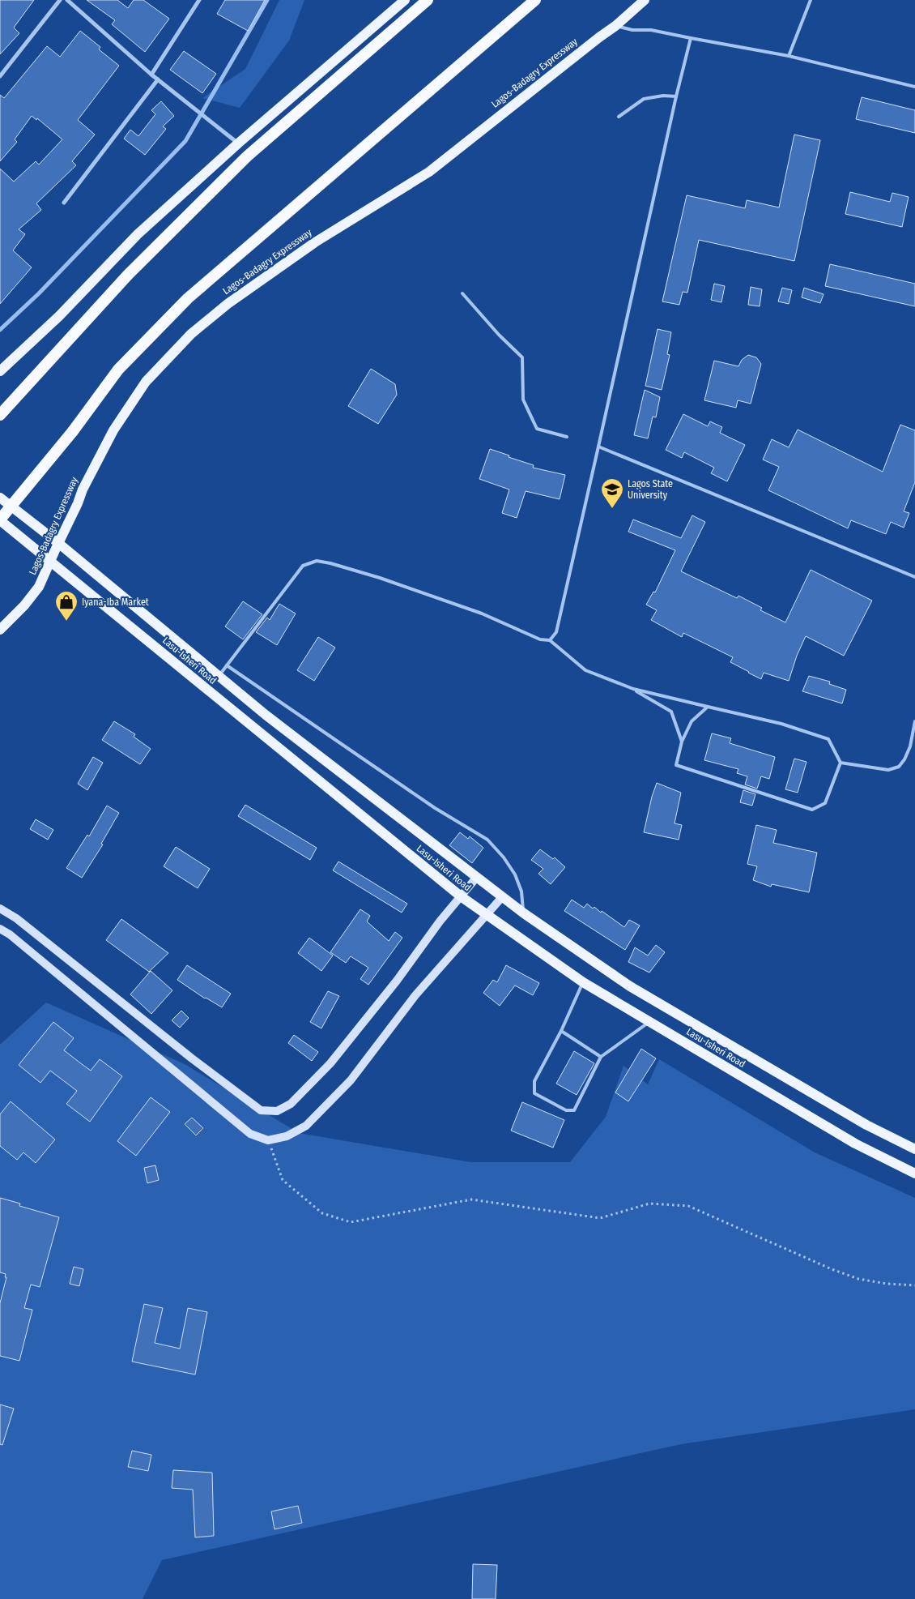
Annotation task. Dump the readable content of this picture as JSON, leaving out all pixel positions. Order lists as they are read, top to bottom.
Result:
{
  "streets": {
    "highway": ["Lagos-Badagry Expressway"],
    "main road": ["Lasu-Isheri Road"]
  },
  "crossings": [
    ["Lagos-Badagry Expressway", "Lasu-Isheri Road"]
  ],
  "places": {
    "school or university": ["Lagos State University"],
    "shop": ["Iyana-Iba Market"]
  }
}
